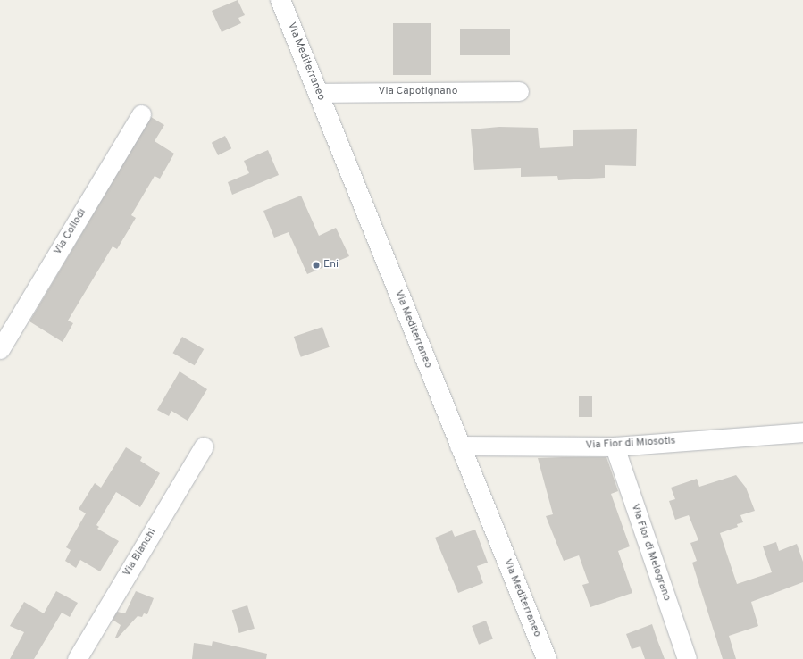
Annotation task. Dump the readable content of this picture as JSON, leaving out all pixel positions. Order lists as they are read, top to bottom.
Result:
{
  "streets": {
    "main road": ["Via Mediterraneo"],
    "street": [
      "Via Capotignano",
      "Via Collodi",
      "Via Fior di Miosotis",
      "Via Bianchi",
      "Via Fior di Melograno"
    ]
  },
  "crossings": [
    ["Via Mediterraneo", "Via Capotignano"],
    ["Via Mediterraneo", "Via Fior di Miosotis"],
    ["Via Fior di Miosotis", "Via Fior di Melograno"]
  ],
  "places": ["Eni"]
}
